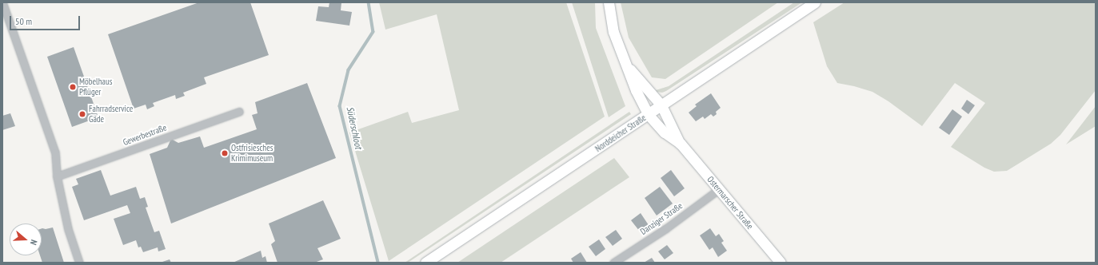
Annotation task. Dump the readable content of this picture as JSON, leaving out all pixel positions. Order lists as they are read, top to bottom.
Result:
{
  "streets": {
    "main road": ["Norddeicher Straße", "Ostermarscher Straße"],
    "street": ["Gewerbestraße", "Danziger Straße"]
  },
  "crossings": [
    ["Norddeicher Straße", "Ostermarscher Straße"],
    ["Ostermarscher Straße", "Danziger Straße"]
  ],
  "water": ["Süderschloot"],
  "places": ["Möbelhaus Pflüger", "Fahrradservice Gäde", "Ostfrisiesches Krimimuseum"],
  "scale_bar": "50 m",
  "north": "right"
}
